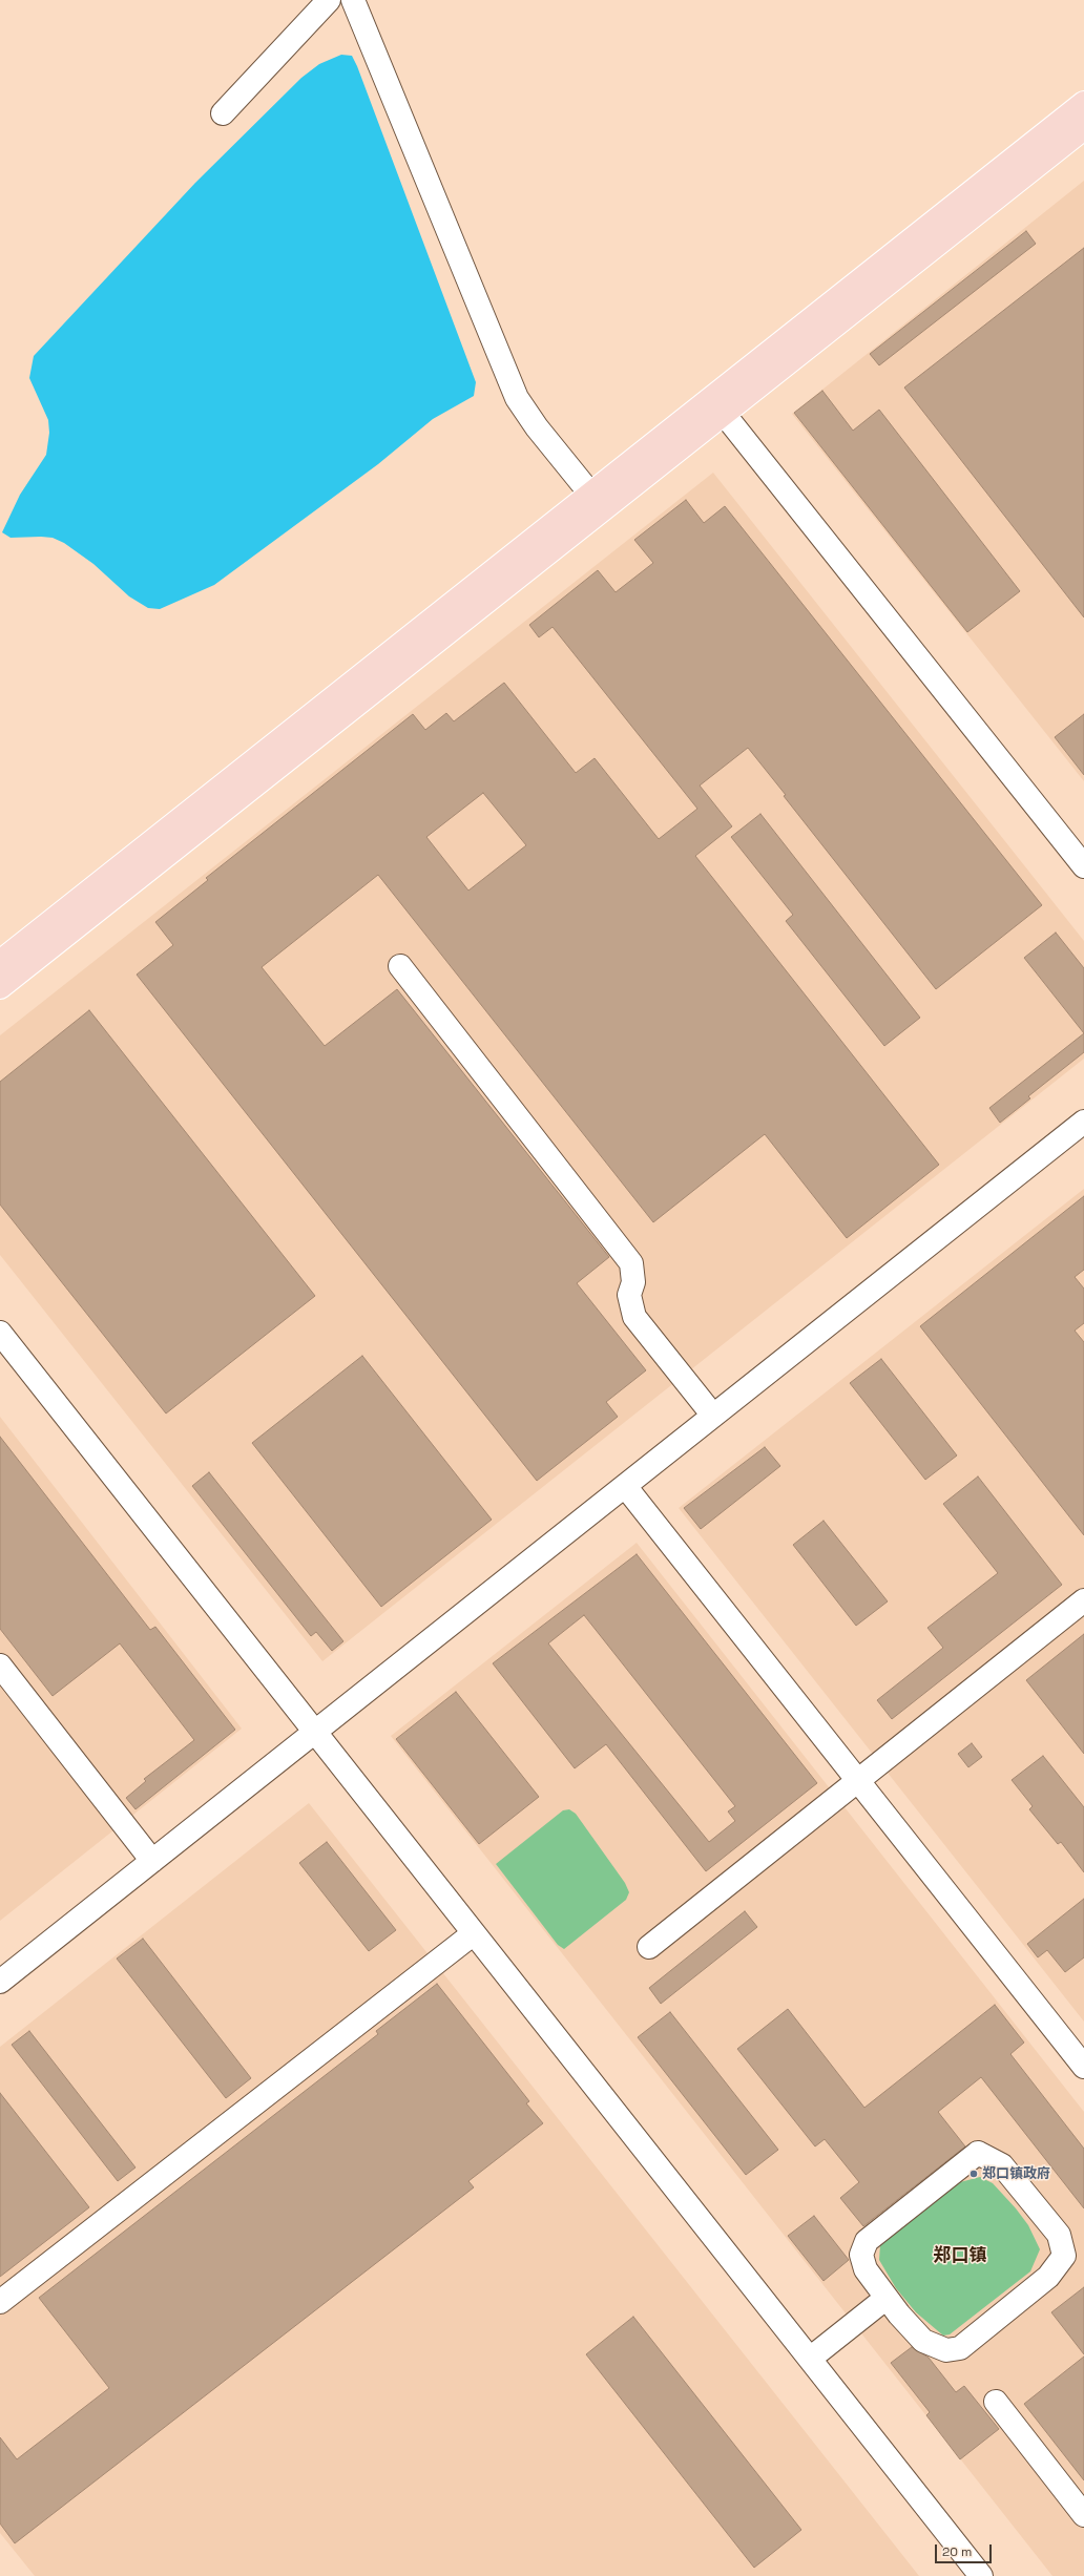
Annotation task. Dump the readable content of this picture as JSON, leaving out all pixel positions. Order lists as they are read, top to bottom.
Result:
{
  "districts": ["郑口镇"],
  "places": ["郑口镇政府"],
  "scale_bar": "20 m"
}
